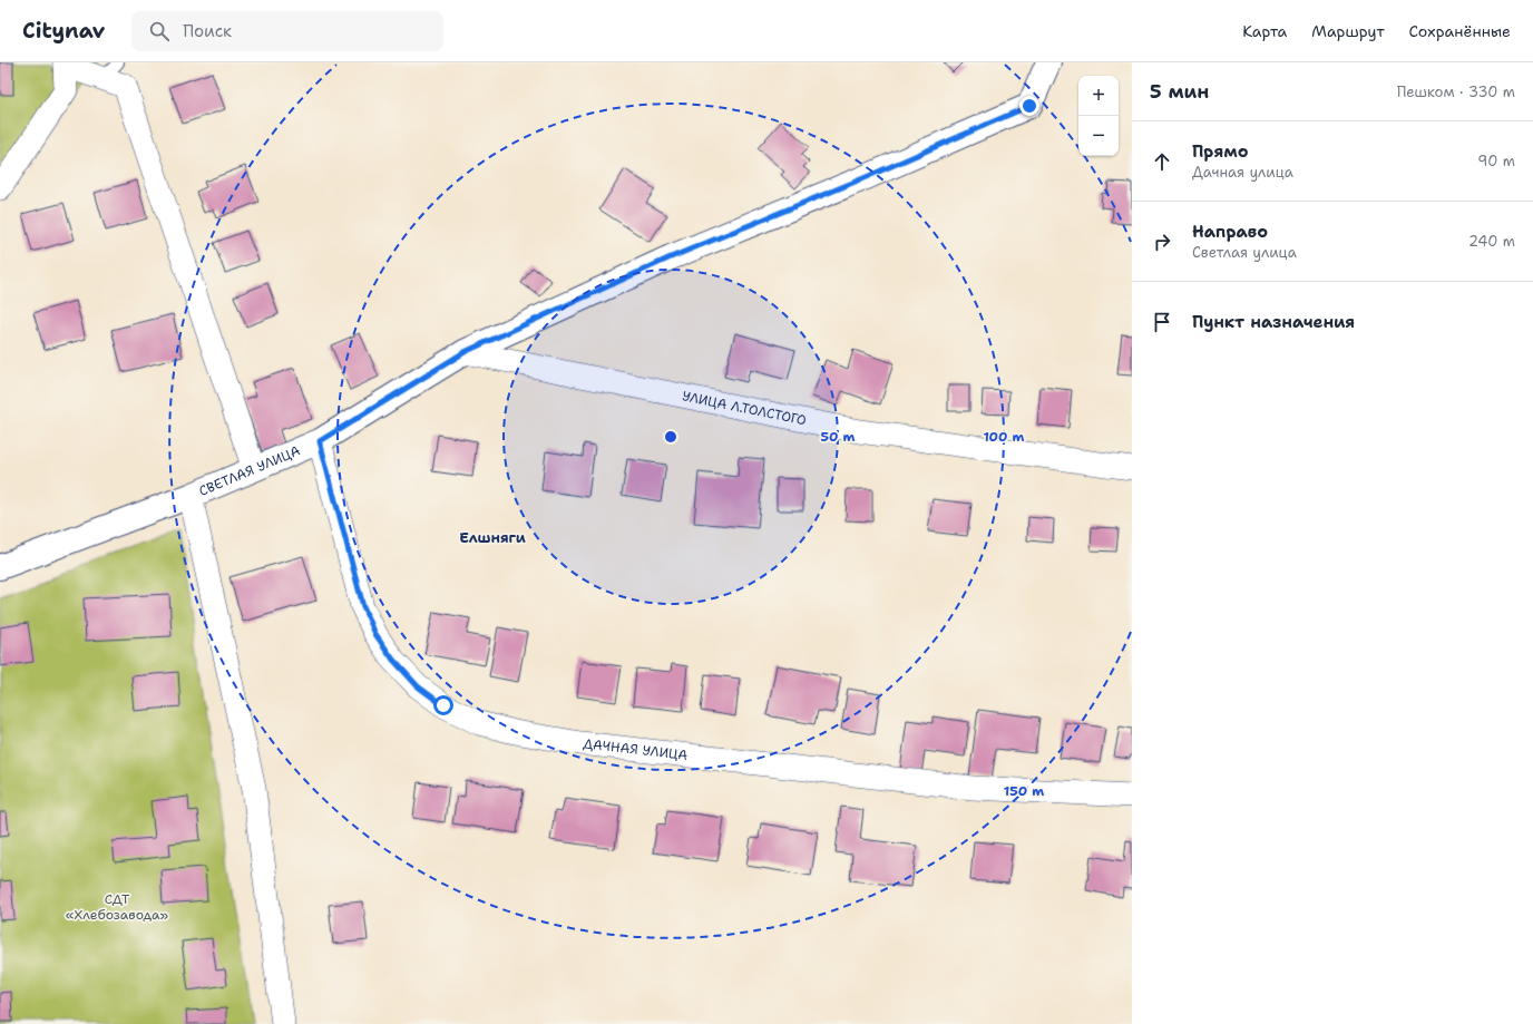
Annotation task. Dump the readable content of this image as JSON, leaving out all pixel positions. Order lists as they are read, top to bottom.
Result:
{
  "streets": {
    "street": ["УЛИЦА Л.ТОЛСТОГО", "СВЕТЛАЯ УЛИЦА", "ДАЧНАЯ УЛИЦА"]
  },
  "crossings": [
    ["УЛИЦА Л.ТОЛСТОГО", "СВЕТЛАЯ УЛИЦА"],
    ["СВЕТЛАЯ УЛИЦА", "ДАЧНАЯ УЛИЦА"]
  ],
  "districts": ["Елшняги"],
  "parks": ["СДТ «Хлебозавода»"],
  "page": {
    "header": "Citynav",
    "search": "Поиск",
    "nav": ["Карта", "Маршрут", "Сохранённые"],
    "heading": ["5 мин", "Пешком · 330 m"],
    "map_buttons": ["+", "−"],
    "list": [
      ["Прямо", "Дачная улица", "90 m"],
      ["Направо", "Светлая улица", "240 m"],
      "Пункт назначения"
    ]
  },
  "rings": ["50 m", "100 m", "150 m"]
}
